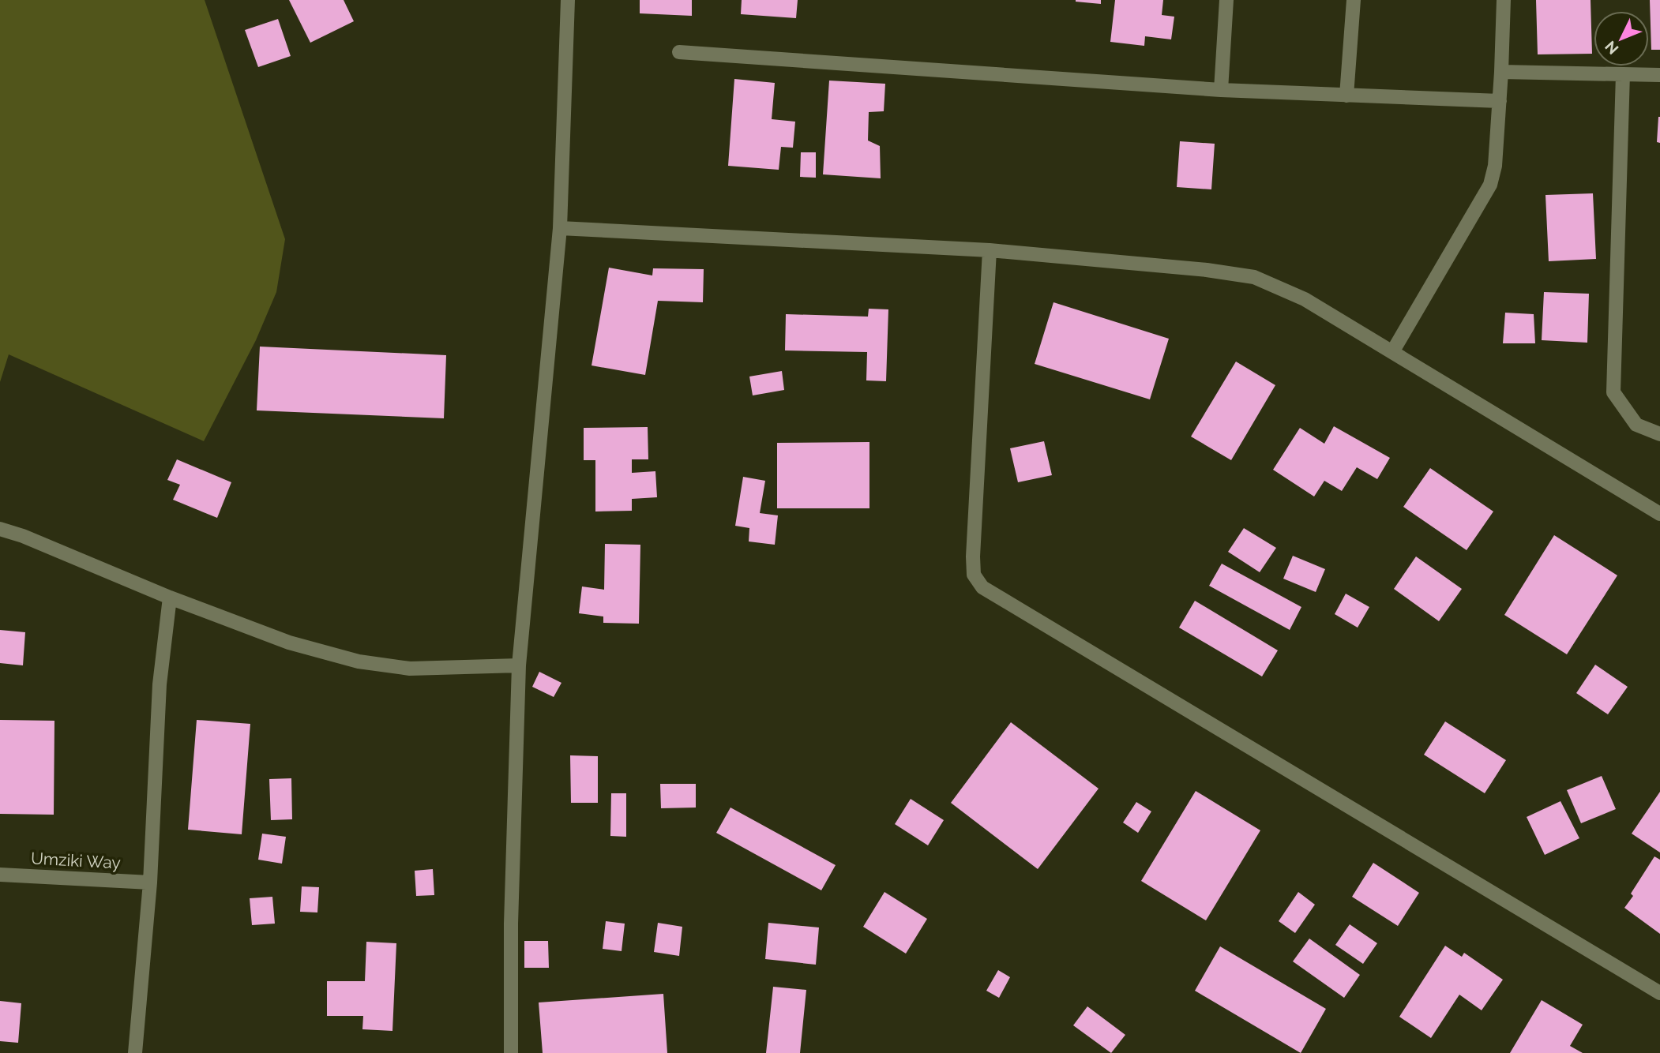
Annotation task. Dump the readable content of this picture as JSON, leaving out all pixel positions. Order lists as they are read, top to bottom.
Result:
{
  "streets": {
    "street": ["Umziki Way"]
  },
  "north": "bottom left"
}
